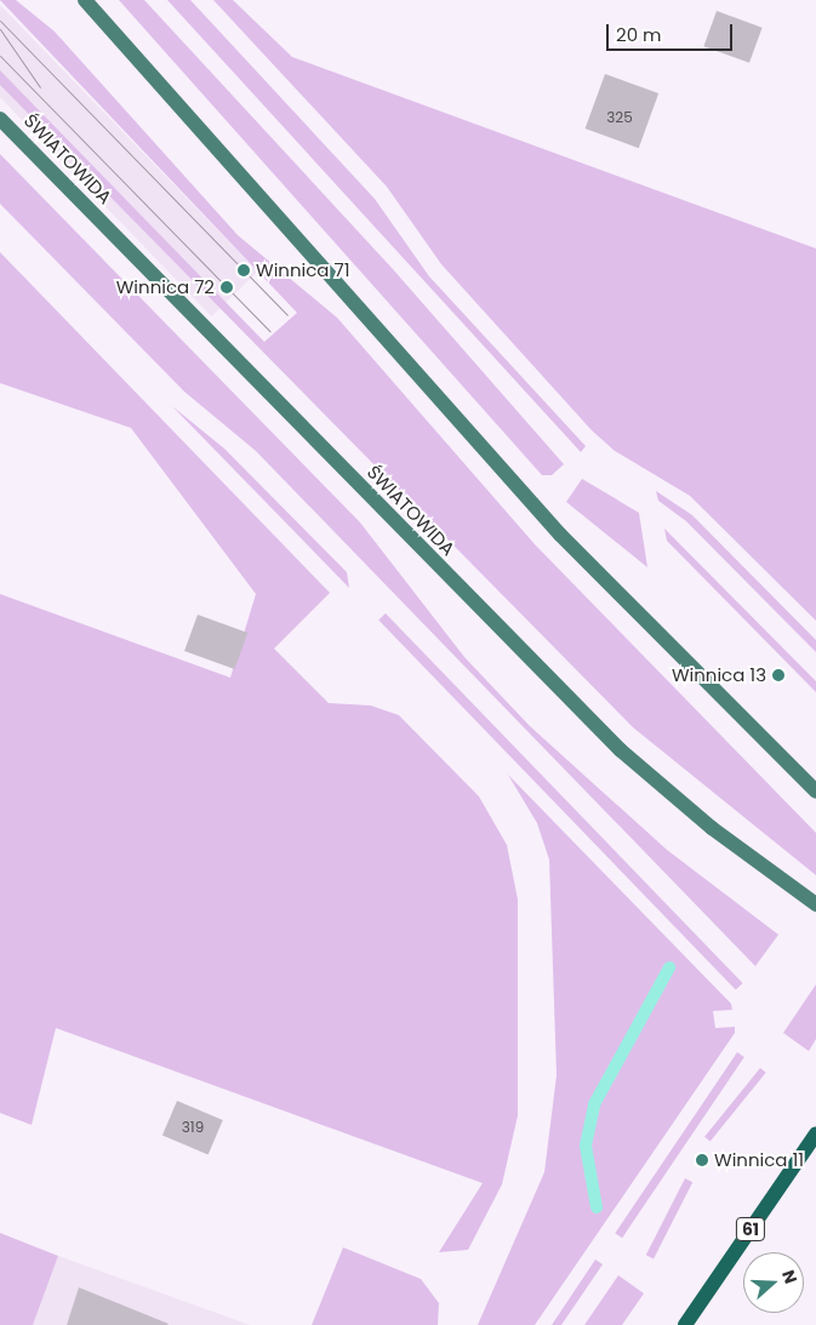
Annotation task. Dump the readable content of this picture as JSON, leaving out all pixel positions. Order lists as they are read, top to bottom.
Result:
{
  "streets": {
    "main road": ["61"],
    "street": ["ŚWIATOWIDA"]
  },
  "places": [
    "Winnica 71",
    "Winnica 72",
    "Winnica 13",
    "Winnica 11"
  ],
  "house_numbers": ["325", "319"],
  "scale_bar": "20 m",
  "north": "right"
}
